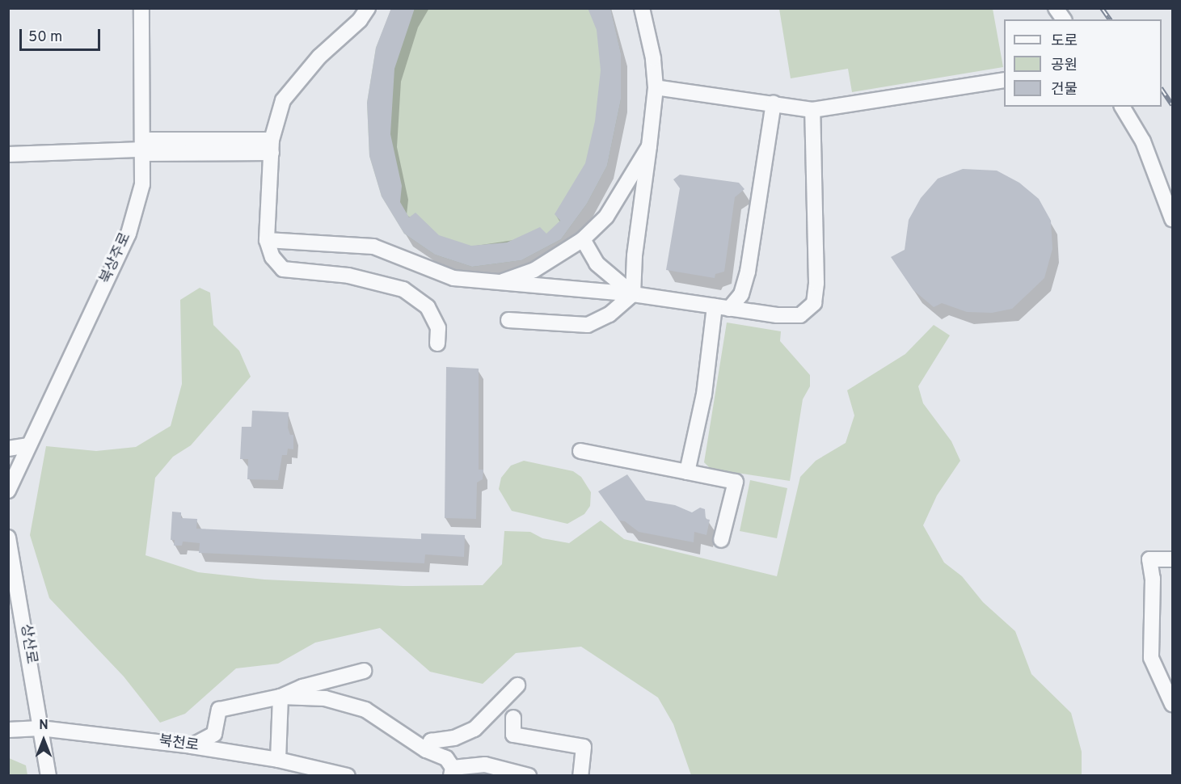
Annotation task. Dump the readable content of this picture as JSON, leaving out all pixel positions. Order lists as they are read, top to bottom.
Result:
{
  "streets": {
    "street": ["북상주로", "상산로", "북천로"]
  },
  "crossings": [
    ["상산로", "북천로"]
  ],
  "legend": ["도로", "공원", "건물"],
  "scale_bar": "50 m",
  "north": "top"
}
